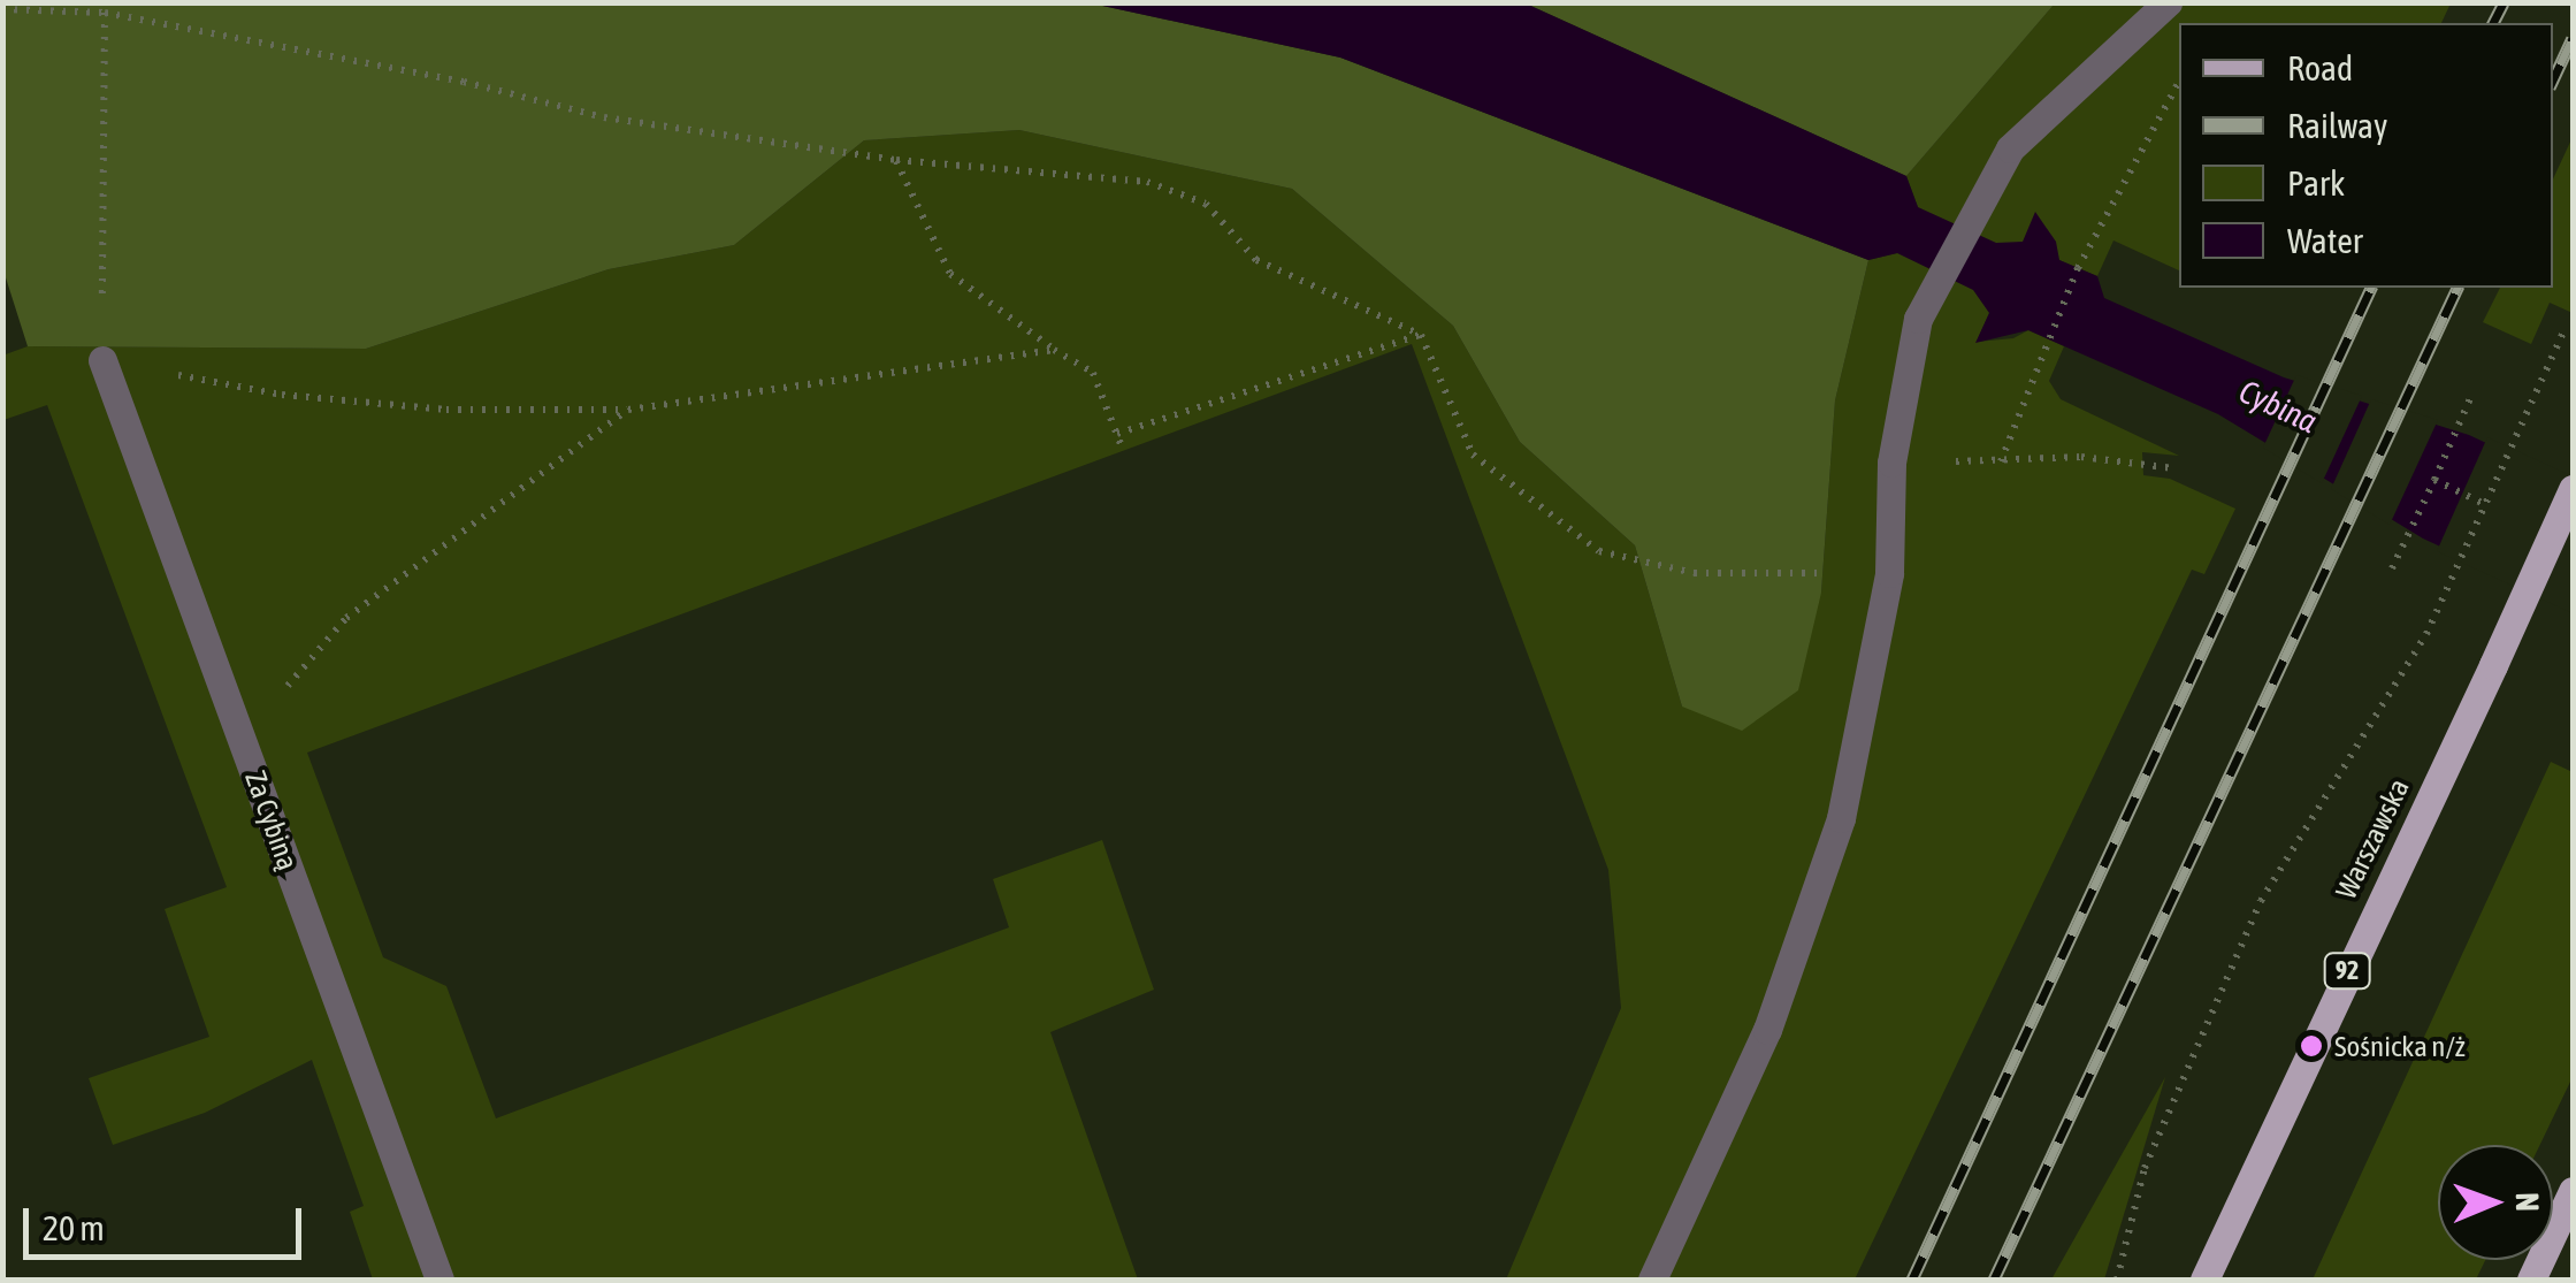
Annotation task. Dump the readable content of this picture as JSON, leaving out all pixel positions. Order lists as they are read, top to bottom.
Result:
{
  "streets": {
    "main road": ["Warszawska", "92"],
    "street": ["Za Cybiną"]
  },
  "water": ["Cybina"],
  "places": ["Sośnicka n/ż"],
  "legend": [
    "Road",
    "Railway",
    "Park",
    "Water"
  ],
  "scale_bar": "20 m",
  "north": "right"
}
